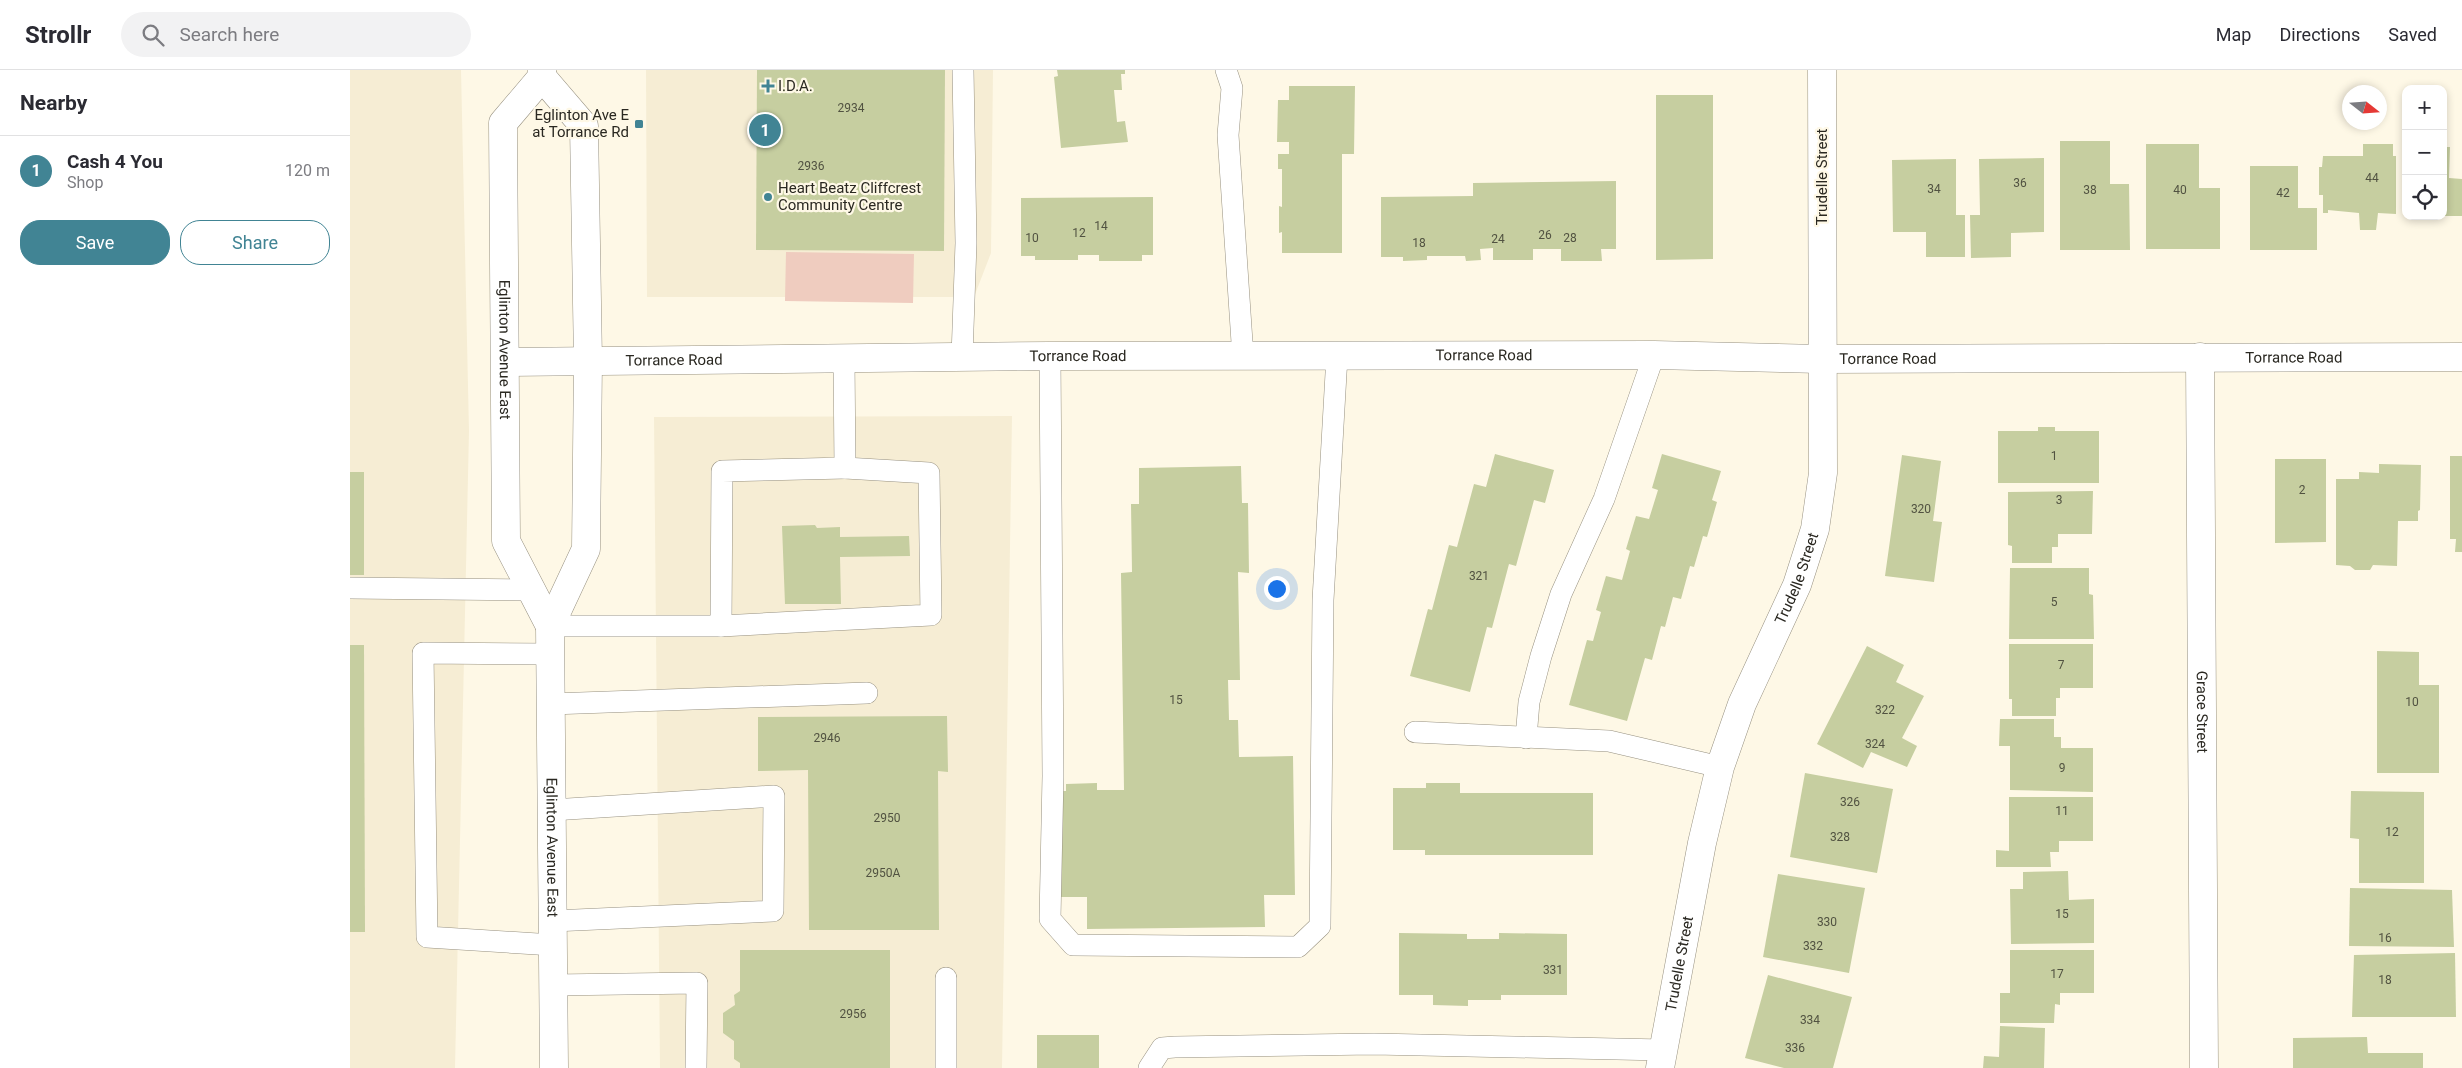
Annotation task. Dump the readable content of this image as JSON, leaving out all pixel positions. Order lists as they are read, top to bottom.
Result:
{
  "streets": {
    "street": [
      "Trudelle Street",
      "Eglinton Avenue East",
      "Torrance Road",
      "Grace Street"
    ]
  },
  "crossings": [
    ["Trudelle Street", "Torrance Road"],
    ["Eglinton Avenue East", "Torrance Road"],
    ["Torrance Road", "Grace Street"]
  ],
  "places": {
    "health": ["I.D.A."],
    "transit": ["Eglinton Ave E at Torrance Rd"],
    "other": ["Heart Beatz Cliffcrest Community Centre"]
  },
  "house_numbers": [
    "2934",
    "2936",
    "44",
    "36",
    "34",
    "38",
    "40",
    "42",
    "14",
    "12",
    "26",
    "10",
    "28",
    "24",
    "18",
    "1",
    "2",
    "3",
    "320",
    "321",
    "5",
    "7",
    "15",
    "10",
    "322",
    "2946",
    "324",
    "9",
    "326",
    "11",
    "2950",
    "12",
    "328",
    "2950A",
    "15",
    "330",
    "16",
    "332",
    "331",
    "17",
    "18",
    "2956",
    "334",
    "336"
  ],
  "north": "right",
  "page": {
    "header": "Strollr",
    "search": "Search here",
    "nav": ["Map", "Directions", "Saved"],
    "heading": "Nearby",
    "map_buttons": ["+", "−"],
    "pins": "1",
    "list": [
      {
        "mark": "1",
        "name": "Cash 4 You",
        "note": "Shop",
        "value": "120 m"
      }
    ],
    "buttons": ["Save", "Share"]
  }
}
